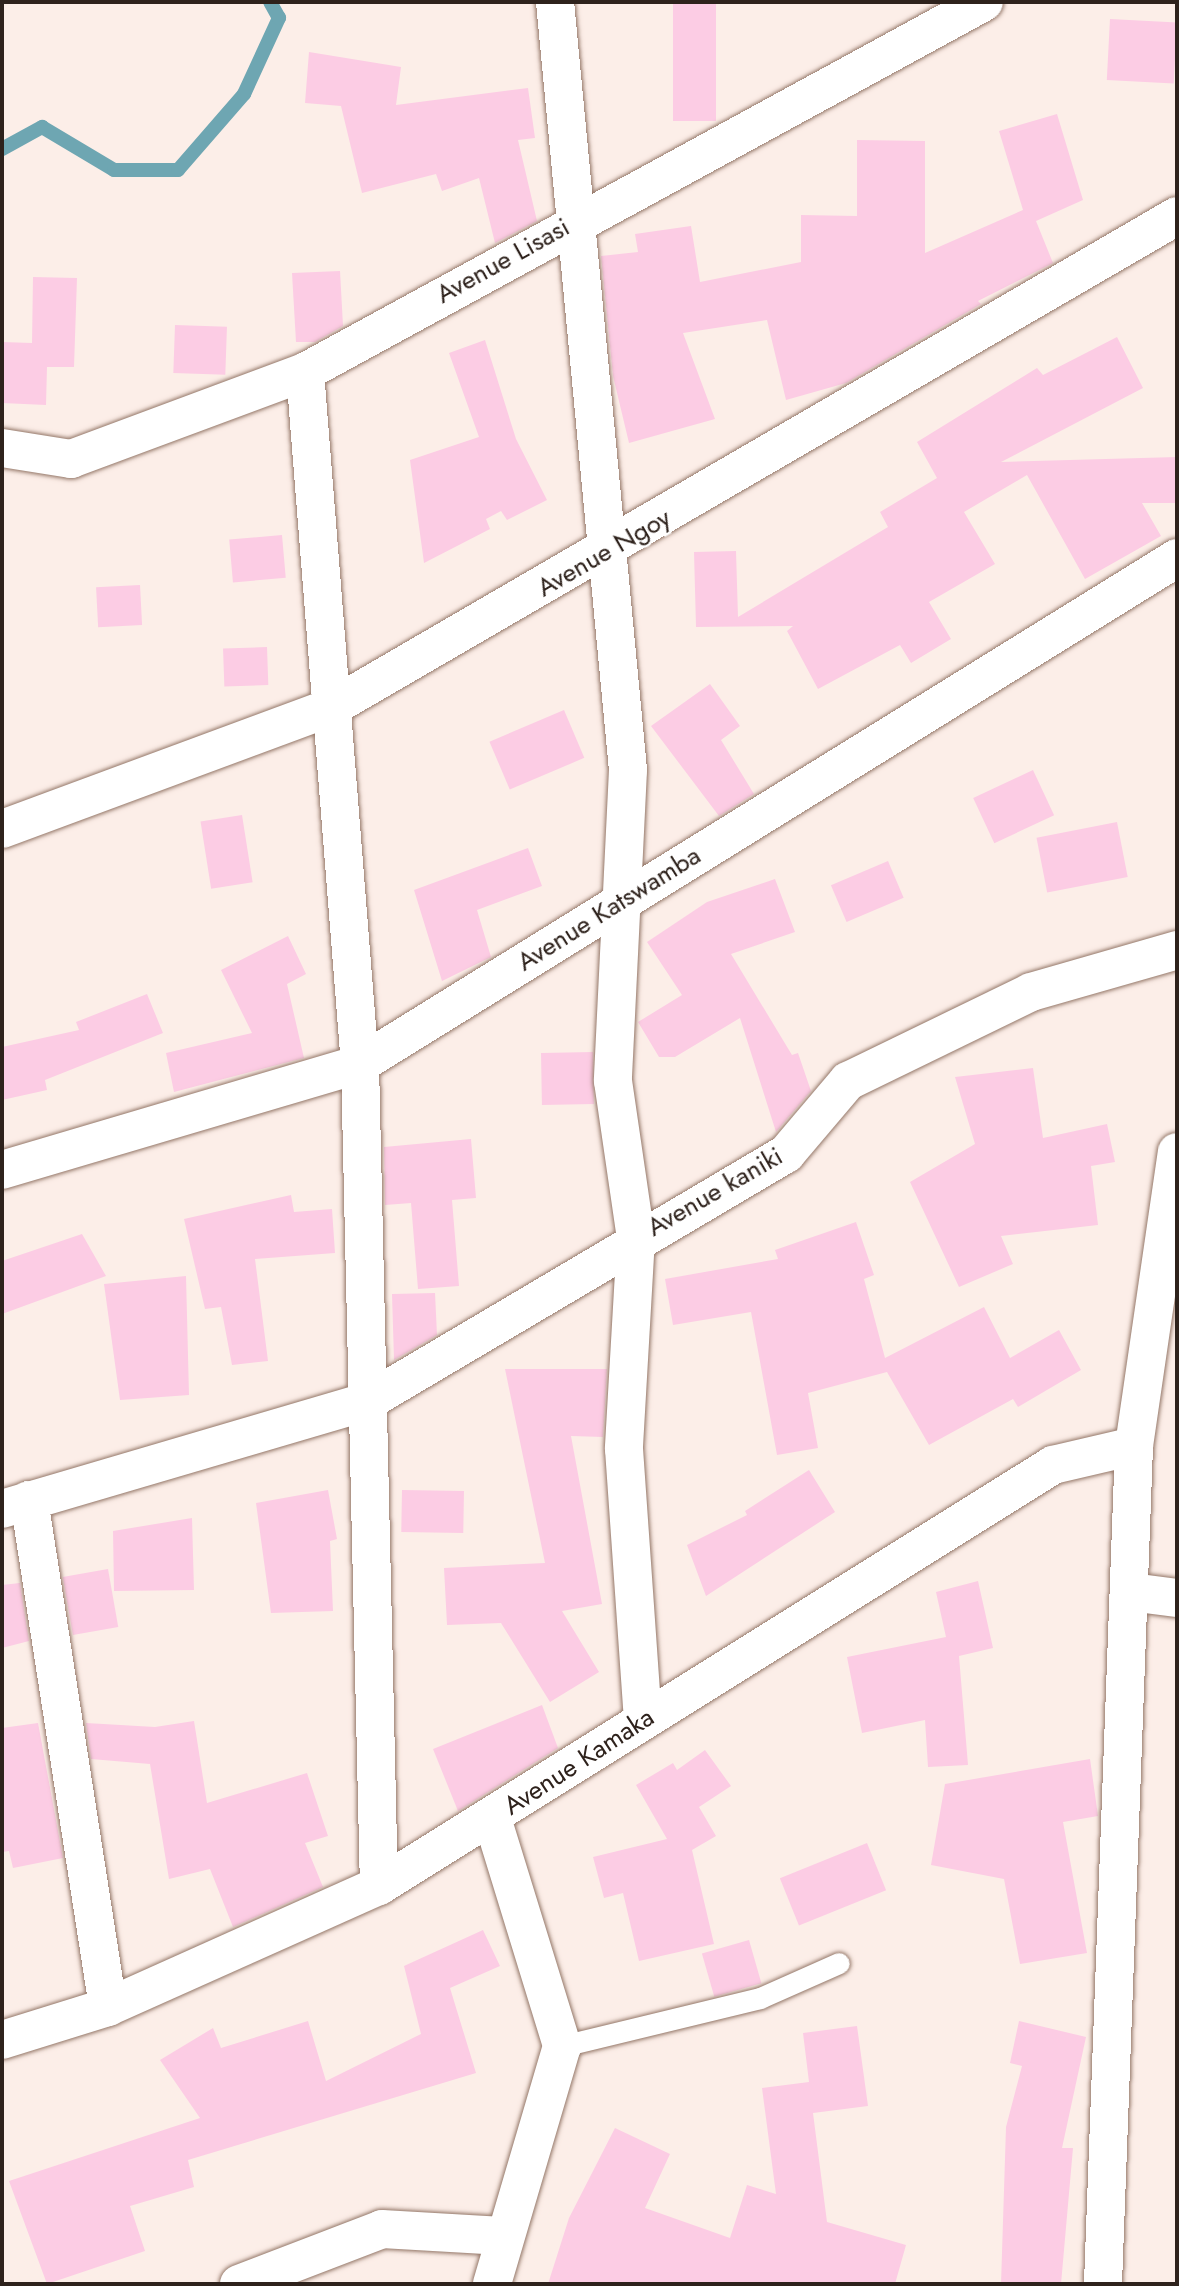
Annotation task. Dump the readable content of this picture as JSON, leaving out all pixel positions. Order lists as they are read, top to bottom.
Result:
{
  "streets": {
    "street": [
      "Avenue Lisasi",
      "Avenue Ngoy",
      "Avenue Katswamba",
      "Avenue kaniki",
      "Avenue Kamaka"
    ]
  }
}
